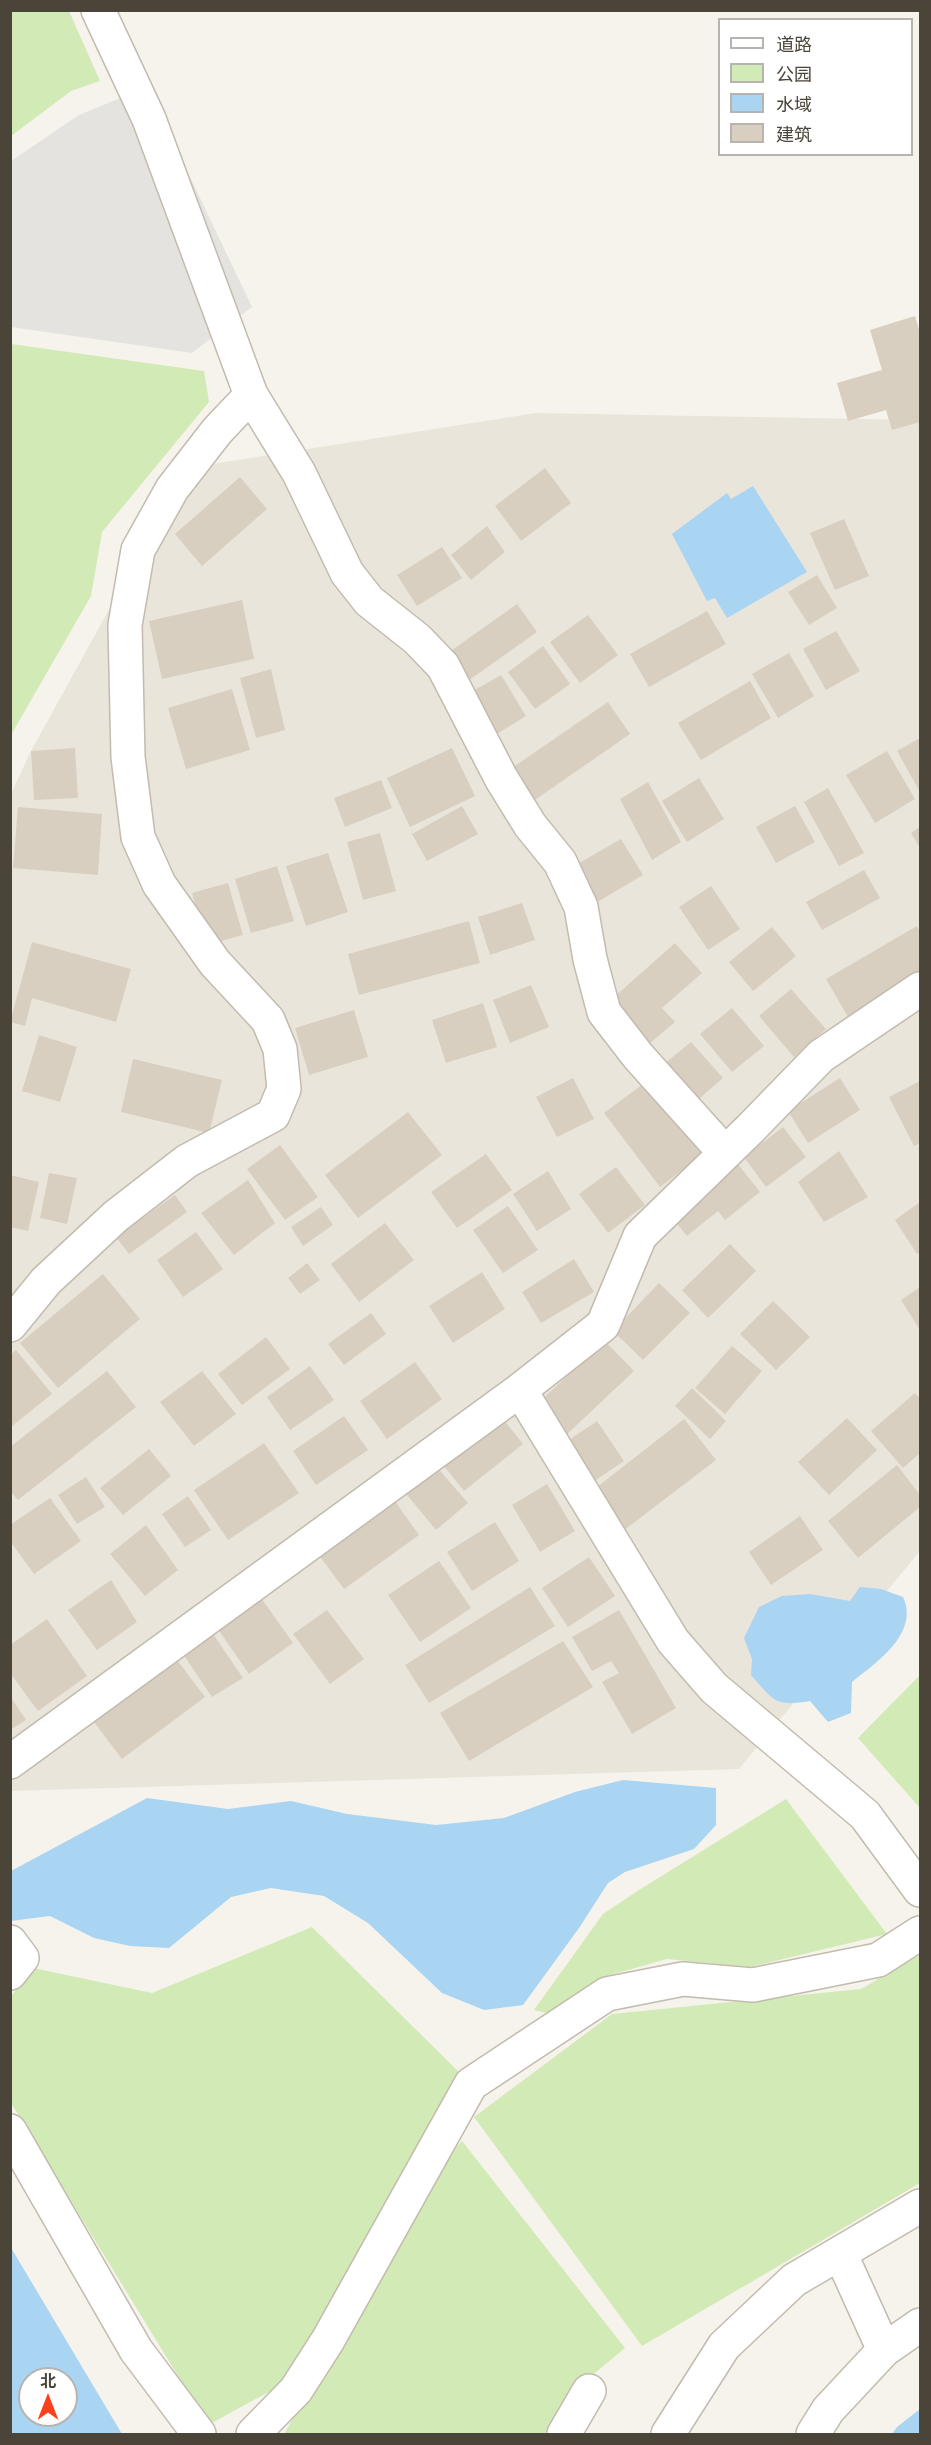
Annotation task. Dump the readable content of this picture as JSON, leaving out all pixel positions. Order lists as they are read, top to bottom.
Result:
{
  "legend": [
    "道路",
    "公园",
    "水域",
    "建筑"
  ],
  "north": "top"
}
